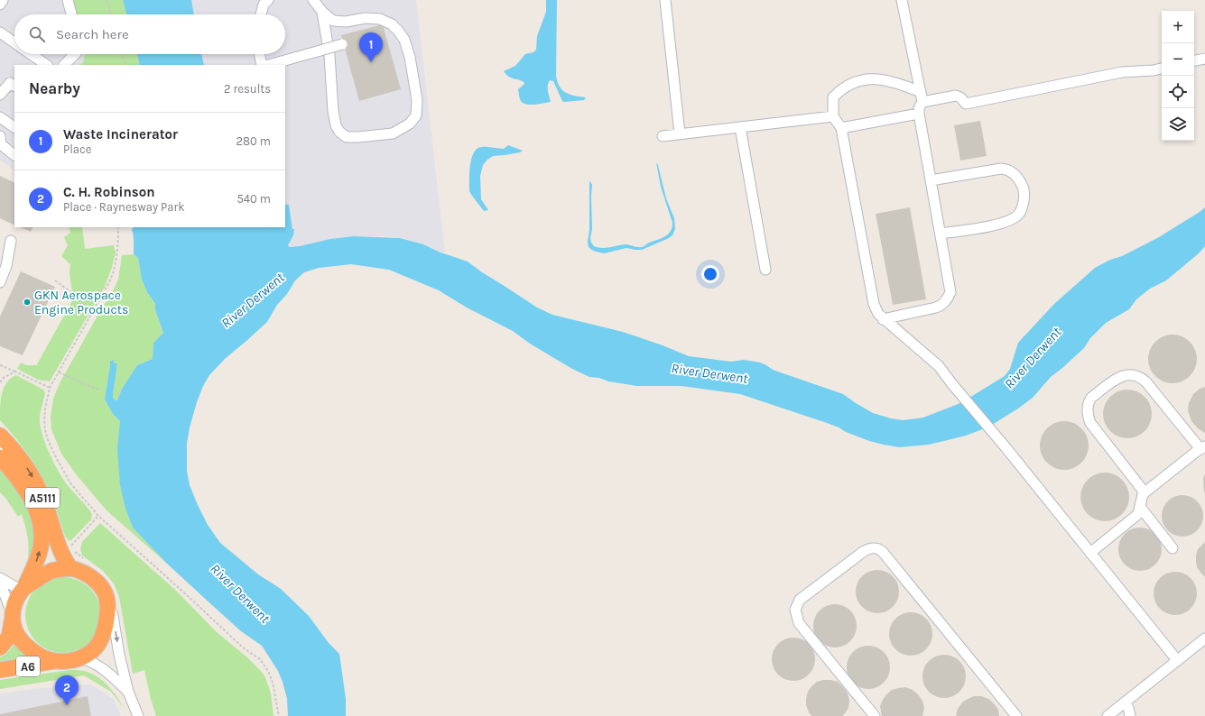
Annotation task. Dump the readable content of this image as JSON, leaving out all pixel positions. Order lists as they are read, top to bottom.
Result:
{
  "streets": {
    "highway": ["A5111", "A6"]
  },
  "crossings": [
    ["A5111", "A6"]
  ],
  "water": ["River Derwent"],
  "places": ["GKN Aerospace Engine Products"],
  "page": {
    "map_buttons": ["+", "−"],
    "search": "Search here",
    "pins": ["1", "2"],
    "heading": ["Nearby", "2 results"],
    "list": [
      {
        "mark": "1",
        "name": "Waste Incinerator",
        "note": "Place",
        "value": "280 m"
      },
      {
        "mark": "2",
        "name": "C. H. Robinson",
        "note": "Place · Raynesway Park",
        "value": "540 m"
      }
    ]
  }
}
